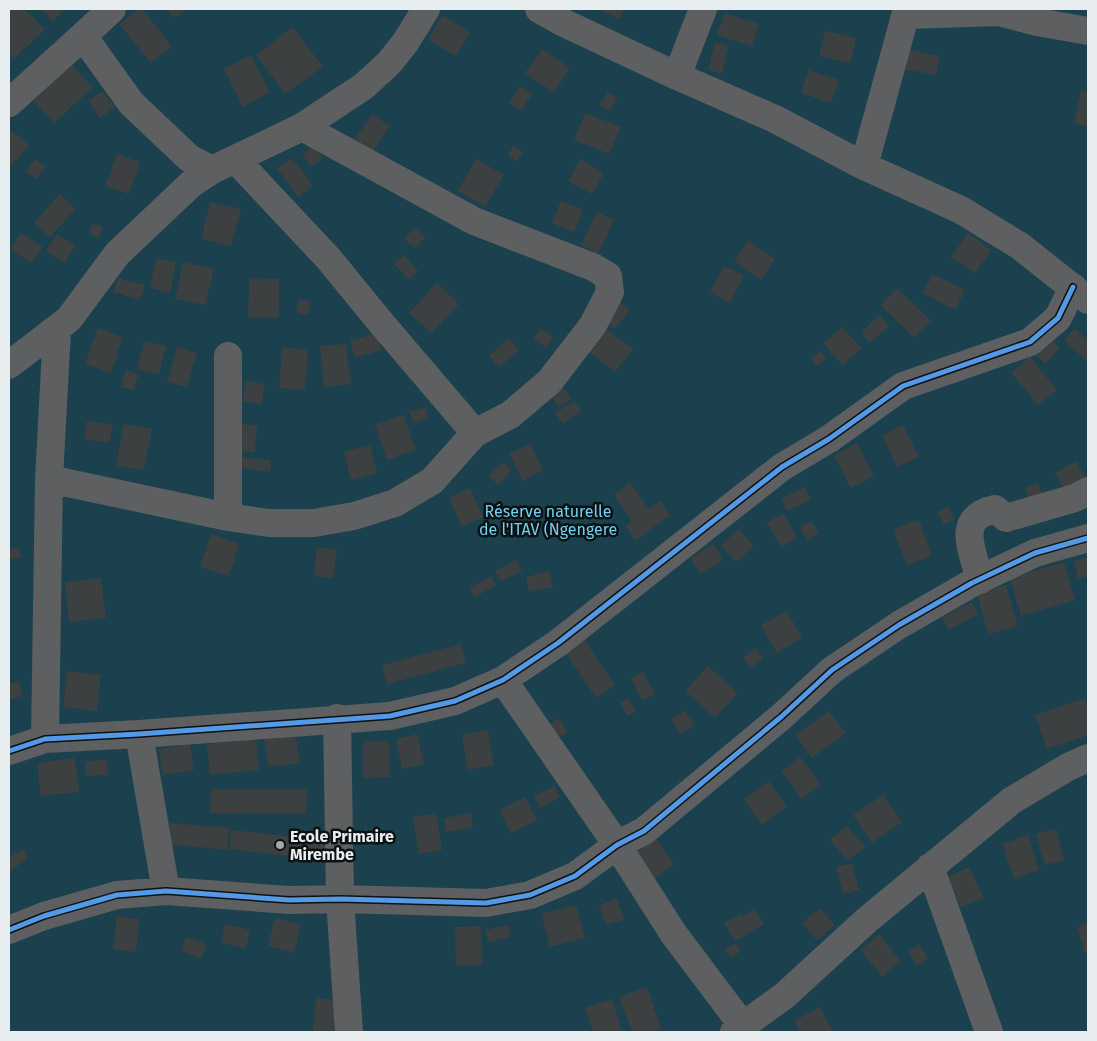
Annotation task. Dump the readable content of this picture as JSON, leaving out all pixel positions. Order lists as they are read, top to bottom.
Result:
{
  "parks": ["Réserve naturelle de l'ITAV (Ngengere"],
  "places": ["Ecole Primaire Mirembe"]
}
